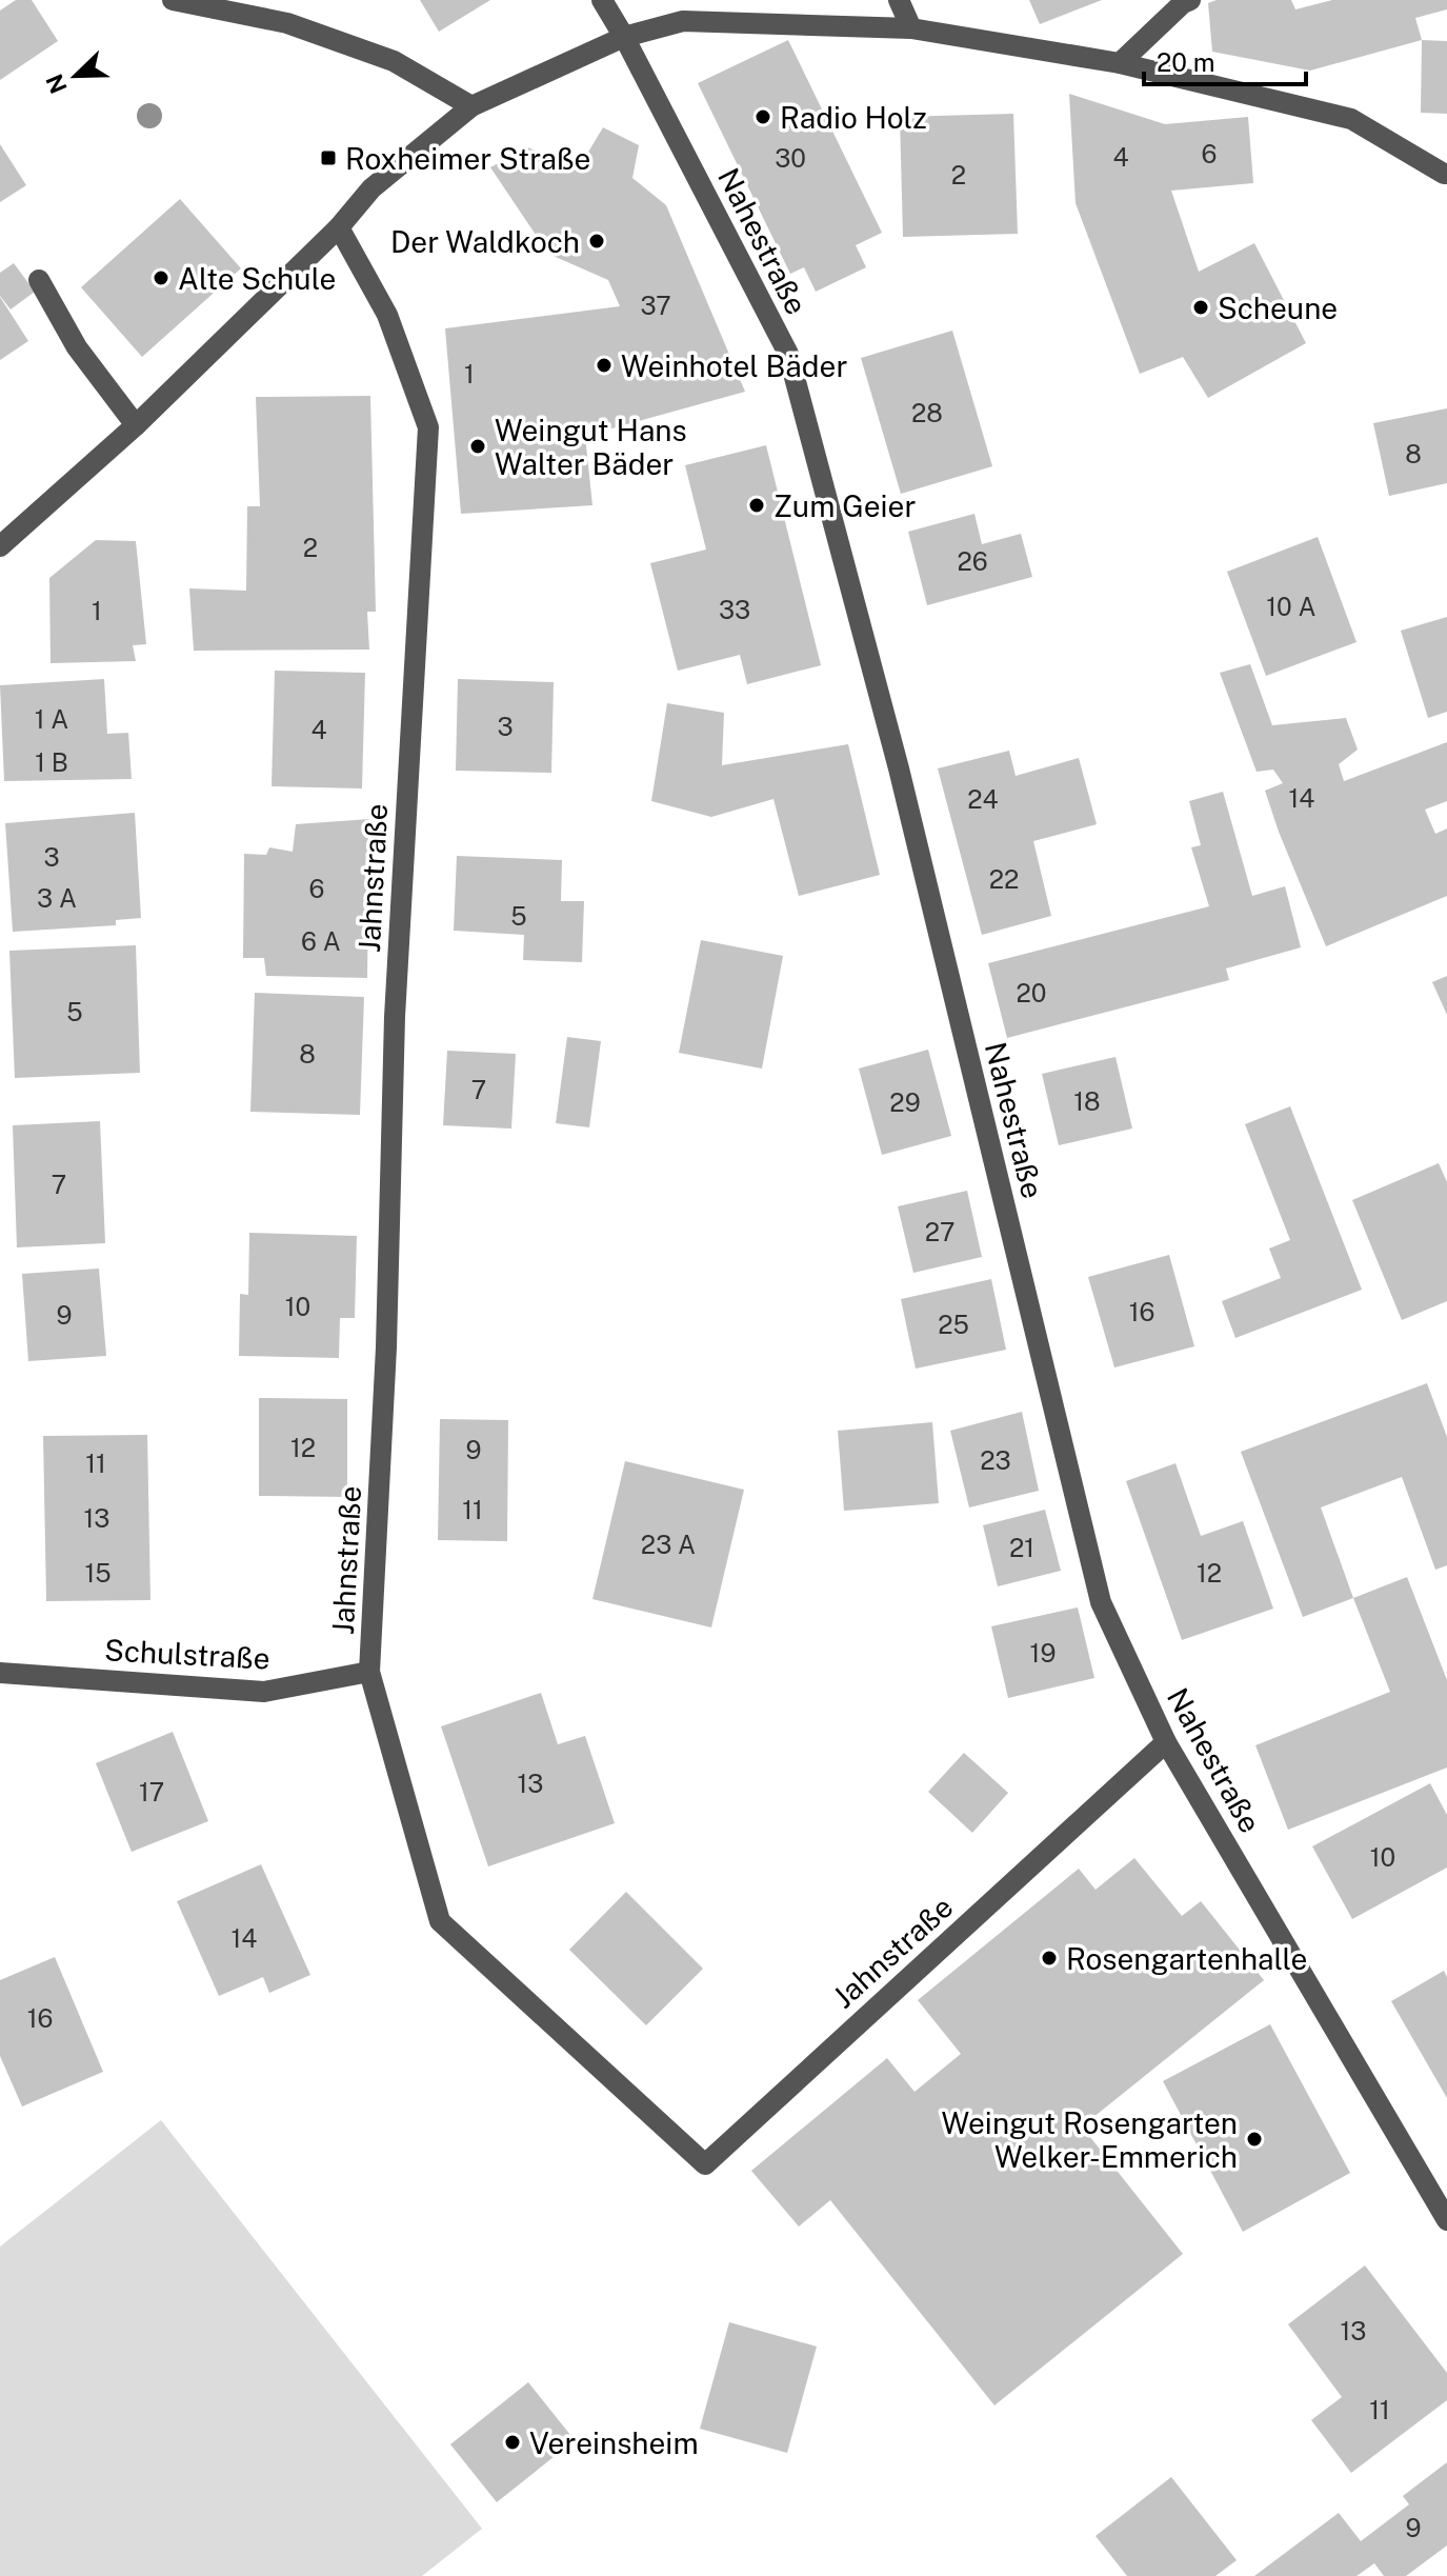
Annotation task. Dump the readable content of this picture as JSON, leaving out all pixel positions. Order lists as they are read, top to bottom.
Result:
{
  "streets": {
    "street": ["Nahestraße", "Jahnstraße", "Schulstraße"]
  },
  "crossings": [
    ["Nahestraße", "Jahnstraße"],
    ["Jahnstraße", "Schulstraße"]
  ],
  "places": {
    "other": [
      "Radio Holz",
      "Der Waldkoch",
      "Alte Schule",
      "Scheune",
      "Weinhotel Bäder",
      "Weingut Hans Walter Bäder",
      "Zum Geier",
      "Rosengartenhalle",
      "Weingut Rosengarten Welker-Emmerich",
      "Vereinsheim"
    ],
    "transit": ["Roxheimer Straße"]
  },
  "house_numbers": [
    "6",
    "4",
    "30",
    "2",
    "37",
    "1",
    "28",
    "8",
    "2",
    "26",
    "10 A",
    "33",
    "1",
    "1 A",
    "3",
    "4",
    "1 B",
    "14",
    "24",
    "3",
    "22",
    "6",
    "3 A",
    "5",
    "6 A",
    "20",
    "5",
    "8",
    "7",
    "18",
    "29",
    "7",
    "27",
    "10",
    "16",
    "9",
    "25",
    "12",
    "9",
    "23",
    "11",
    "11",
    "13",
    "23 A",
    "21",
    "15",
    "12",
    "19",
    "13",
    "17",
    "10",
    "14",
    "16",
    "13",
    "11",
    "9"
  ],
  "scale_bar": "20 m",
  "north": "bottom left"
}
